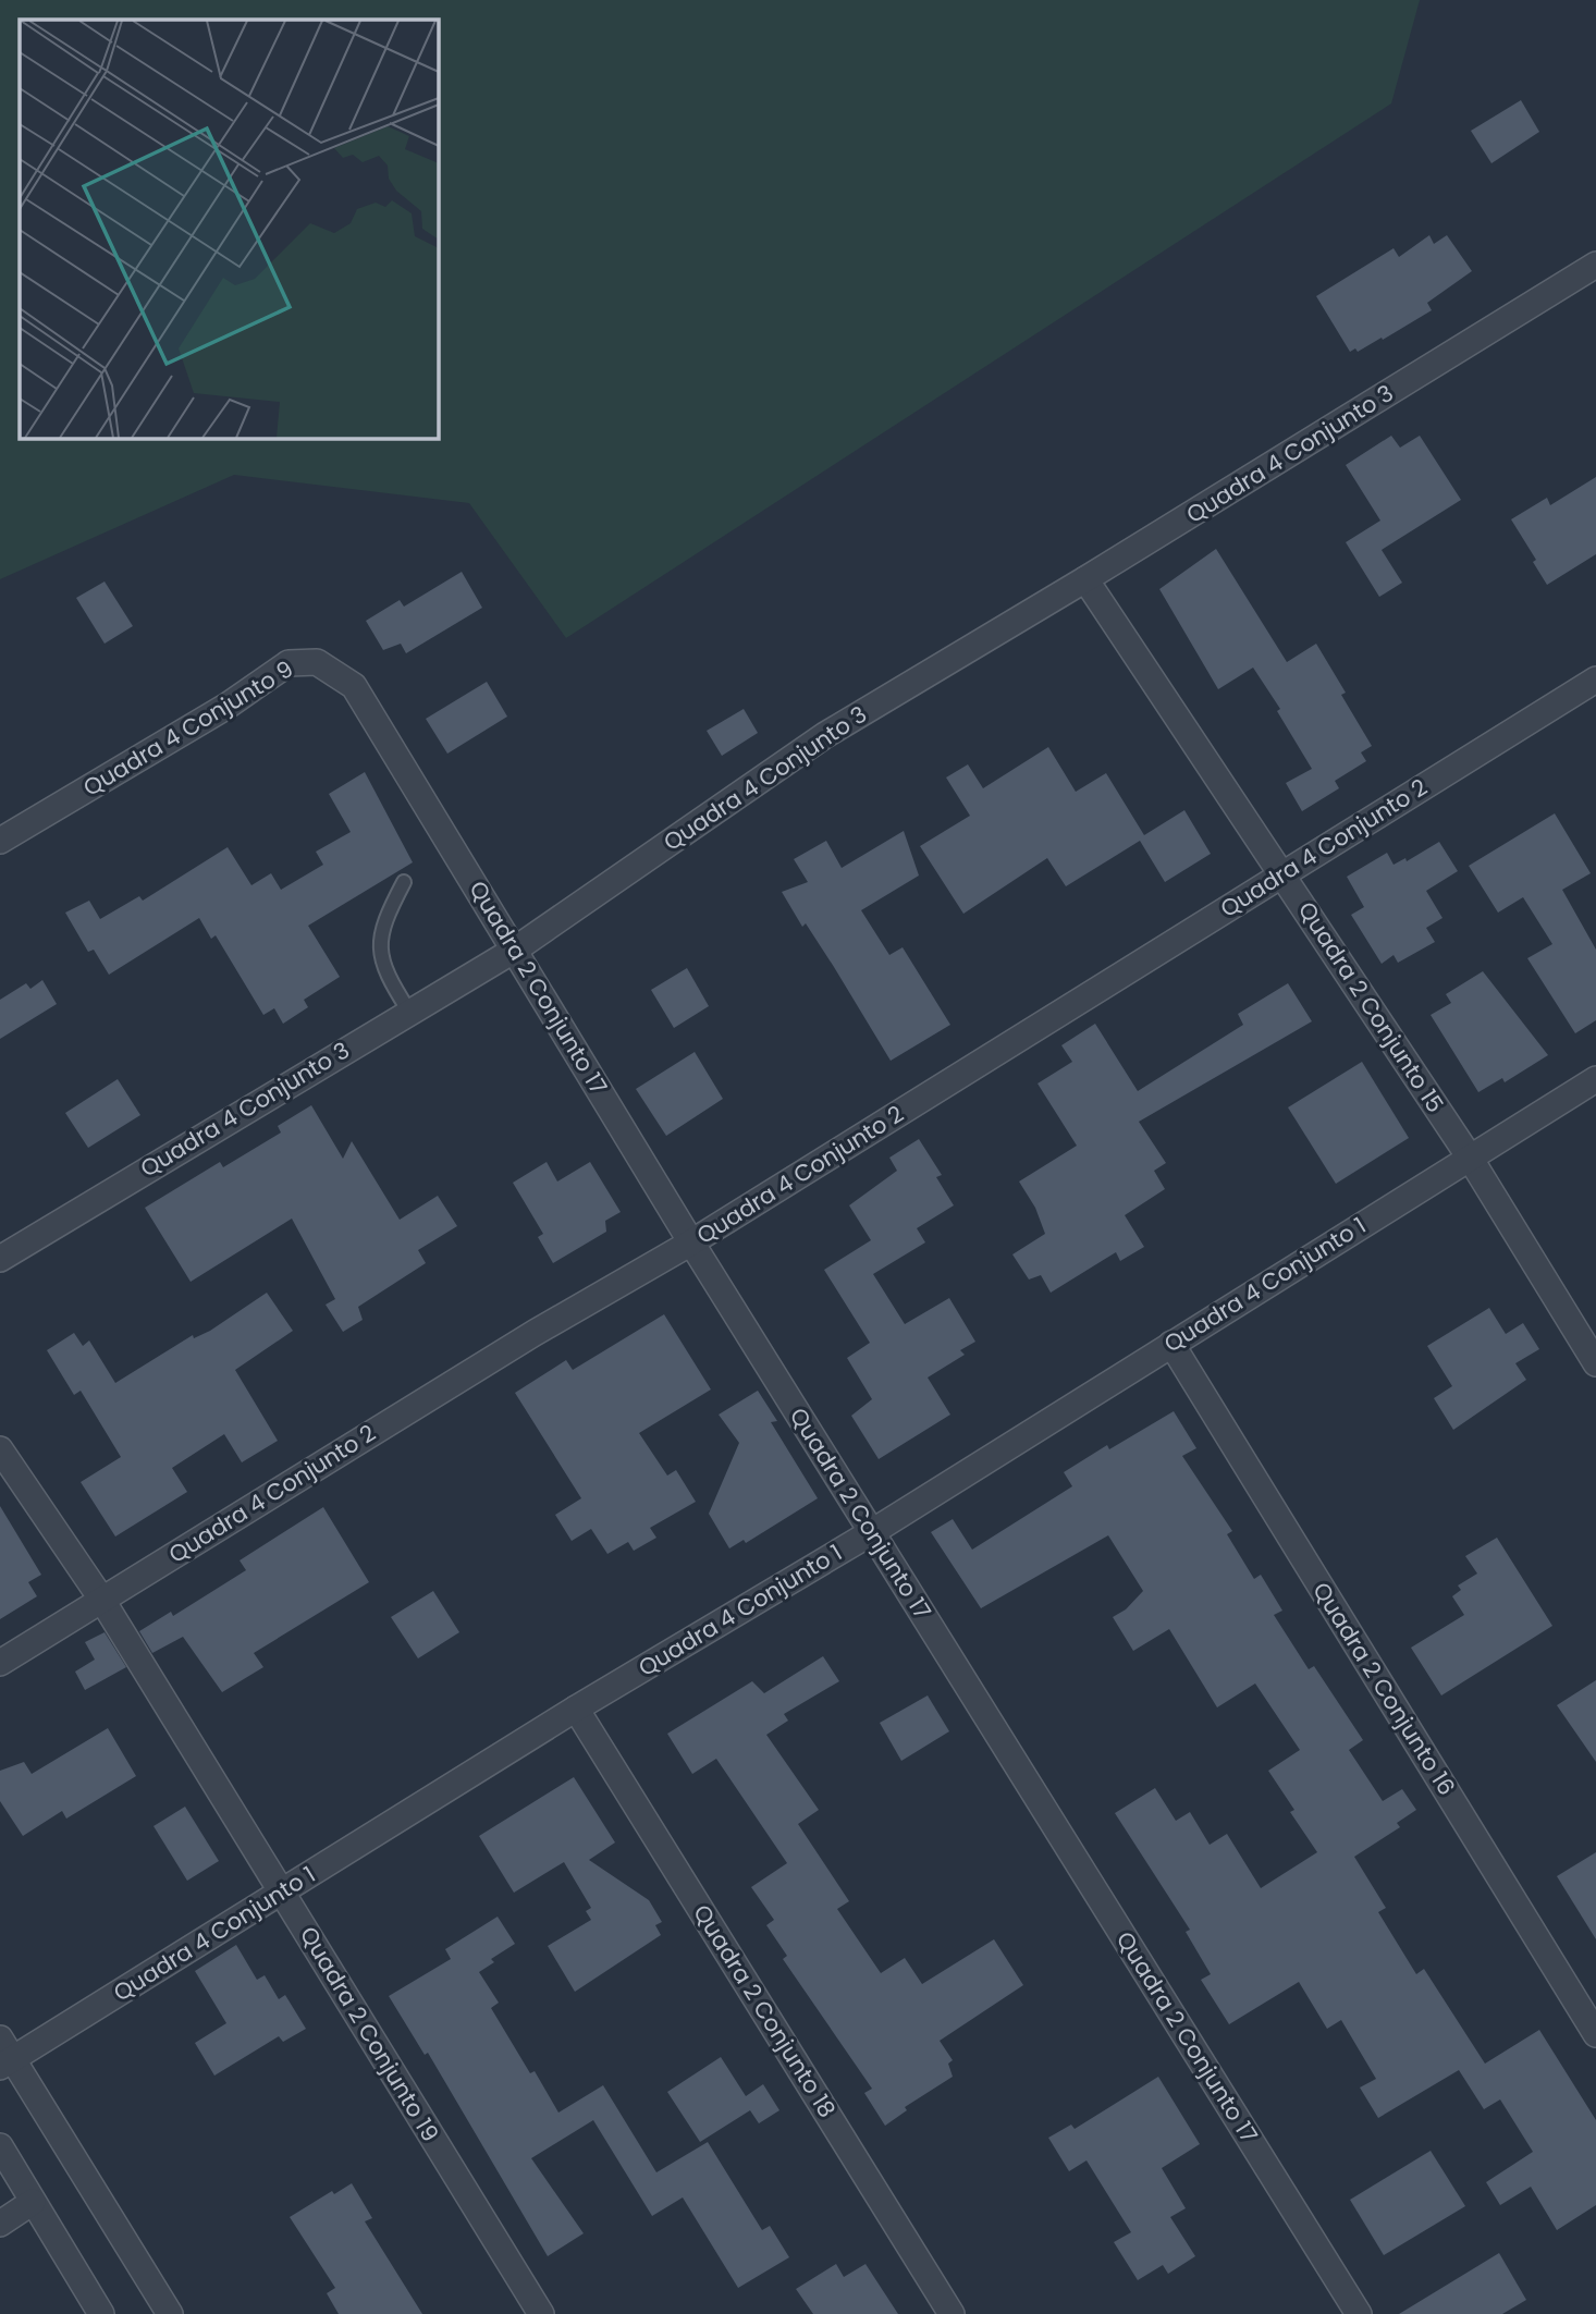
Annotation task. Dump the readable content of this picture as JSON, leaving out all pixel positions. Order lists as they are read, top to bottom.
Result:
{
  "streets": {
    "street": [
      "Quadra 4 Conjunto 3",
      "Quadra 4 Conjunto 9",
      "Quadra 4 Conjunto 2",
      "Quadra 2 Conjunto 17",
      "Quadra 2 Conjunto 15",
      "Quadra 4 Conjunto 1",
      "Quadra 2 Conjunto 16",
      "Quadra 2 Conjunto 18",
      "Quadra 2 Conjunto 19"
    ]
  },
  "crossings": [
    ["Quadra 4 Conjunto 3", "Quadra 2 Conjunto 17"],
    ["Quadra 4 Conjunto 3", "Quadra 2 Conjunto 15"],
    ["Quadra 4 Conjunto 9", "Quadra 2 Conjunto 17"],
    ["Quadra 4 Conjunto 2", "Quadra 2 Conjunto 17"],
    ["Quadra 4 Conjunto 2", "Quadra 2 Conjunto 15"],
    ["Quadra 4 Conjunto 2", "Quadra 2 Conjunto 19"],
    ["Quadra 2 Conjunto 17", "Quadra 4 Conjunto 1"],
    ["Quadra 2 Conjunto 15", "Quadra 4 Conjunto 1"],
    ["Quadra 4 Conjunto 1", "Quadra 2 Conjunto 16"],
    ["Quadra 4 Conjunto 1", "Quadra 2 Conjunto 18"],
    ["Quadra 4 Conjunto 1", "Quadra 2 Conjunto 19"]
  ]
}
